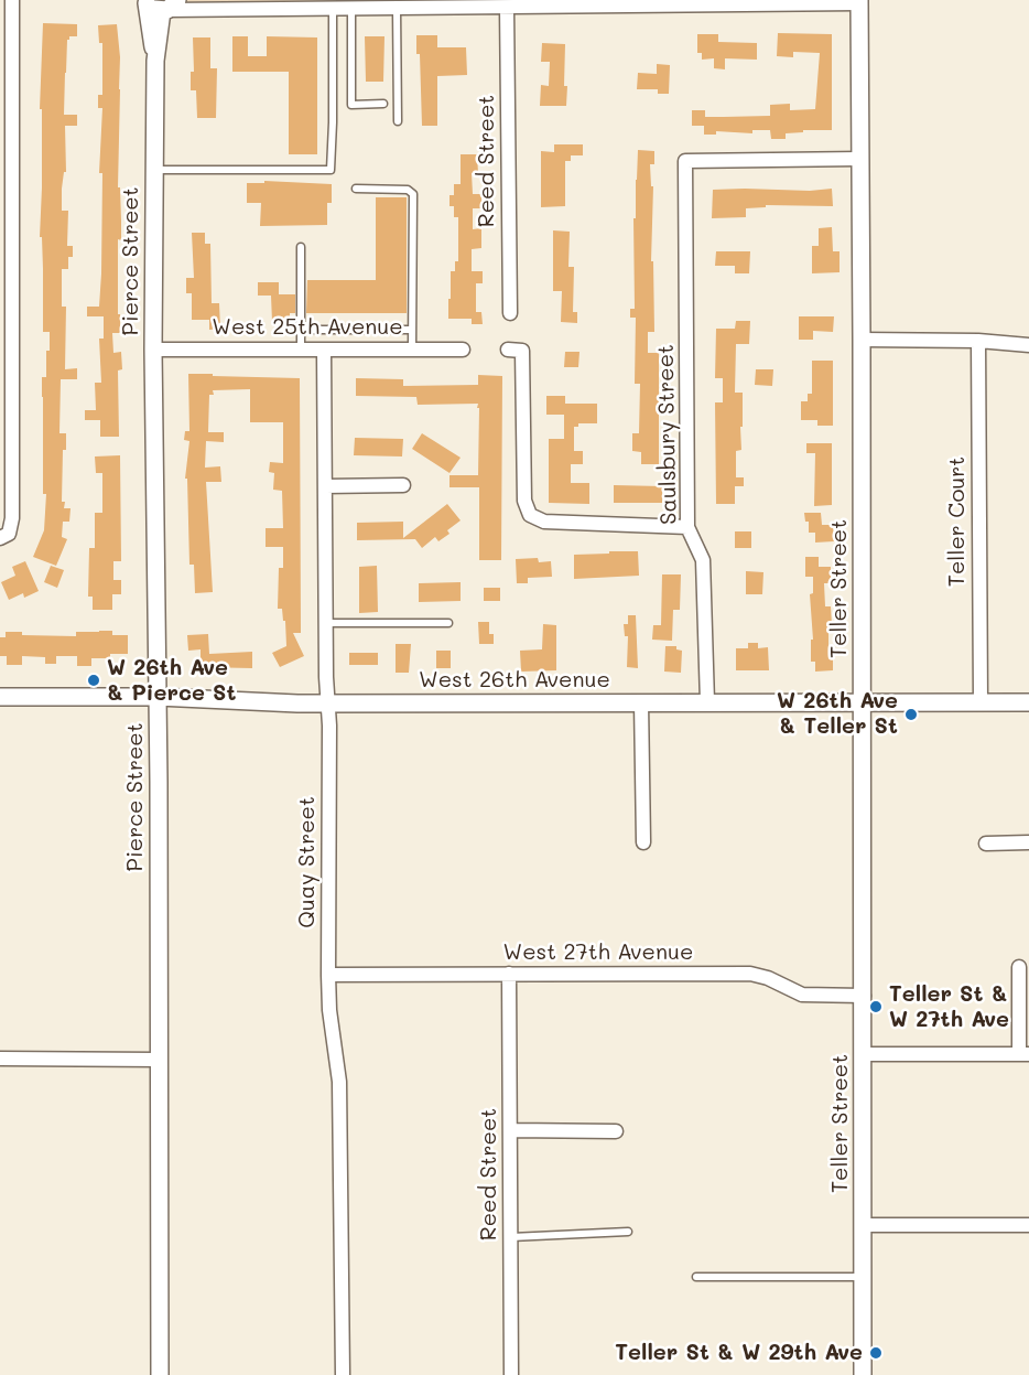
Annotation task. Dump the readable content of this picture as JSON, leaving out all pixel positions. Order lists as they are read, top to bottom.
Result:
{
  "streets": {
    "street": [
      "Reed Street",
      "Pierce Street",
      "West 25th Avenue",
      "Saulsbury Street",
      "Teller Court",
      "Teller Street",
      "West 26th Avenue",
      "Quay Street",
      "West 27th Avenue"
    ]
  },
  "crossings": [
    ["Reed Street", "West 27th Avenue"],
    ["Pierce Street", "West 25th Avenue"],
    ["Pierce Street", "West 26th Avenue"],
    ["West 25th Avenue", "Quay Street"],
    ["Saulsbury Street", "Teller Street"],
    ["Saulsbury Street", "West 26th Avenue"],
    ["Teller Court", "West 26th Avenue"],
    ["Teller Street", "West 26th Avenue"],
    ["Teller Street", "West 27th Avenue"],
    ["West 26th Avenue", "Quay Street"],
    ["Quay Street", "West 27th Avenue"]
  ],
  "places": [
    "W 26th Ave & Pierce St",
    "W 26th Ave & Teller St",
    "Teller St & W 27th Ave",
    "Teller St & W 29th Ave"
  ]
}
